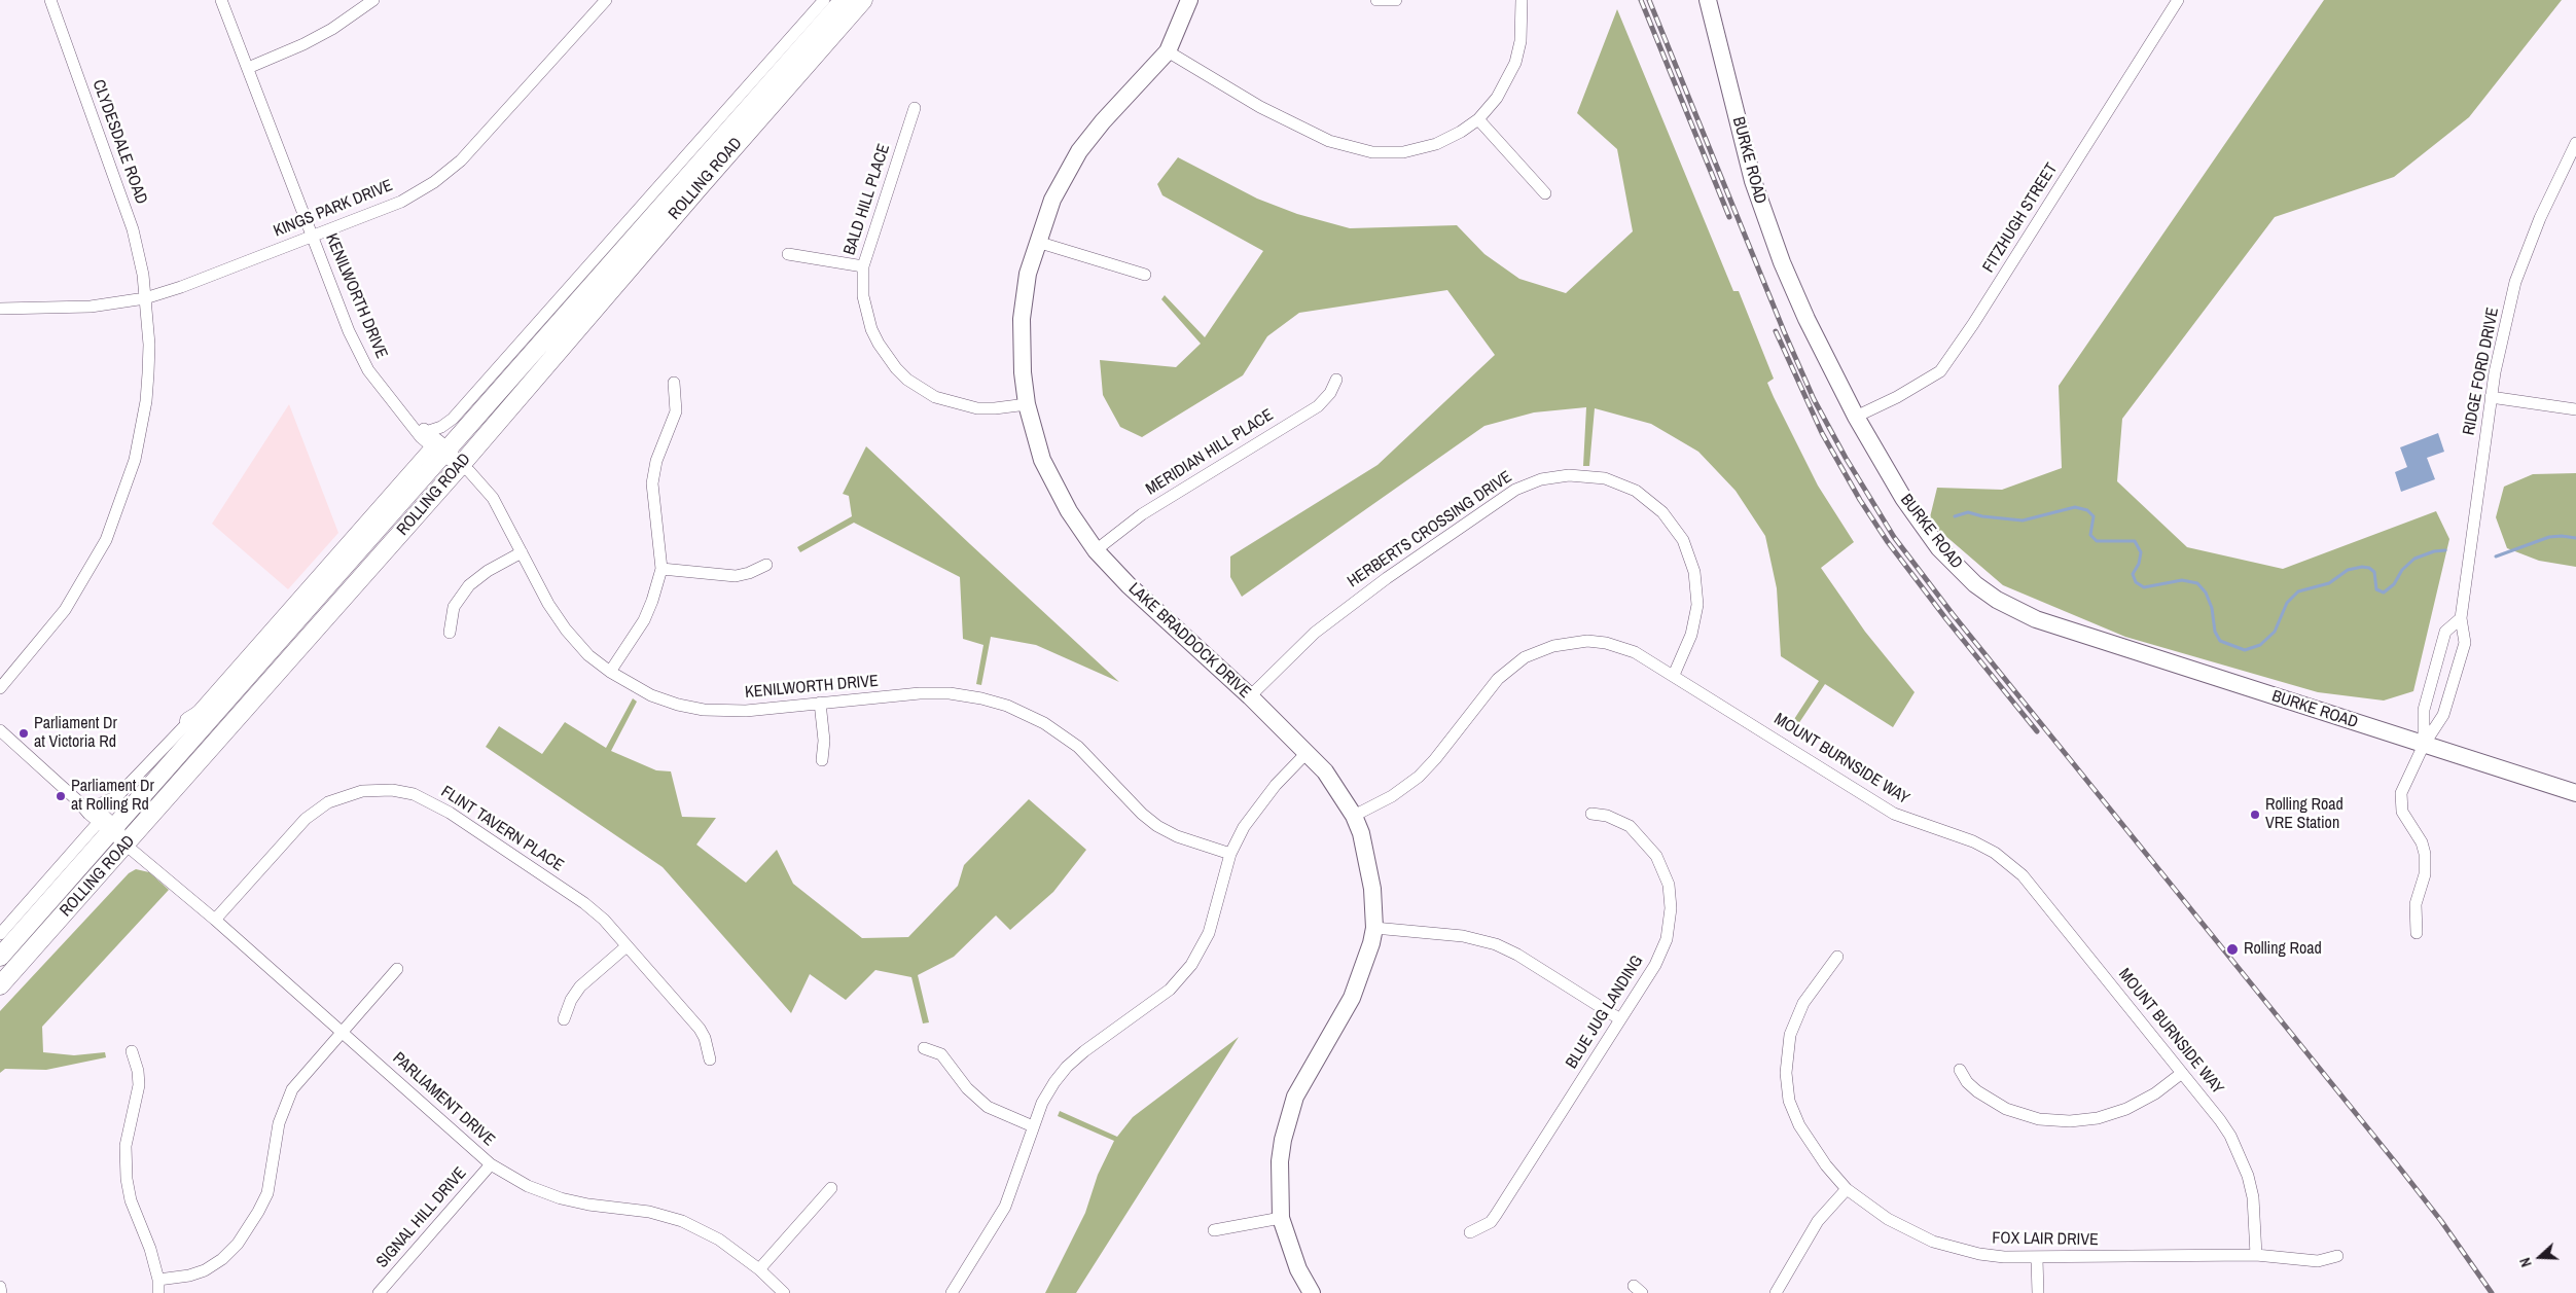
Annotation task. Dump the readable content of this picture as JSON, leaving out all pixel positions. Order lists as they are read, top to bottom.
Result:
{
  "streets": {
    "main road": ["ROLLING ROAD"],
    "street": [
      "CLYDESDALE ROAD",
      "BURKE ROAD",
      "BALD HILL PLACE",
      "KINGS PARK DRIVE",
      "FITZHUGH STREET",
      "KENILWORTH DRIVE",
      "RIDGE FORD DRIVE",
      "MERIDIAN HILL PLACE",
      "HERBERTS CROSSING DRIVE",
      "LAKE BRADDOCK DRIVE",
      "MOUNT BURNSIDE WAY",
      "FLINT TAVERN PLACE",
      "BLUE JUG LANDING",
      "PARLIAMENT DRIVE",
      "SIGNAL HILL DRIVE",
      "FOX LAIR DRIVE"
    ]
  },
  "crossings": [
    ["CLYDESDALE ROAD", "KINGS PARK DRIVE"],
    ["BURKE ROAD", "FITZHUGH STREET"],
    ["BURKE ROAD", "RIDGE FORD DRIVE"],
    ["ROLLING ROAD", "KENILWORTH DRIVE"],
    ["ROLLING ROAD", "PARLIAMENT DRIVE"],
    ["BALD HILL PLACE", "LAKE BRADDOCK DRIVE"],
    ["KINGS PARK DRIVE", "KENILWORTH DRIVE"],
    ["MERIDIAN HILL PLACE", "LAKE BRADDOCK DRIVE"],
    ["HERBERTS CROSSING DRIVE", "LAKE BRADDOCK DRIVE"],
    ["HERBERTS CROSSING DRIVE", "MOUNT BURNSIDE WAY"],
    ["LAKE BRADDOCK DRIVE", "MOUNT BURNSIDE WAY"],
    ["MOUNT BURNSIDE WAY", "FOX LAIR DRIVE"],
    ["FLINT TAVERN PLACE", "PARLIAMENT DRIVE"],
    ["PARLIAMENT DRIVE", "SIGNAL HILL DRIVE"]
  ],
  "places": [
    "Parliament Dr at Victoria Rd",
    "Parliament Dr at Rolling Rd",
    "Rolling Road VRE Station",
    "Rolling Road"
  ],
  "north": "left"
}
